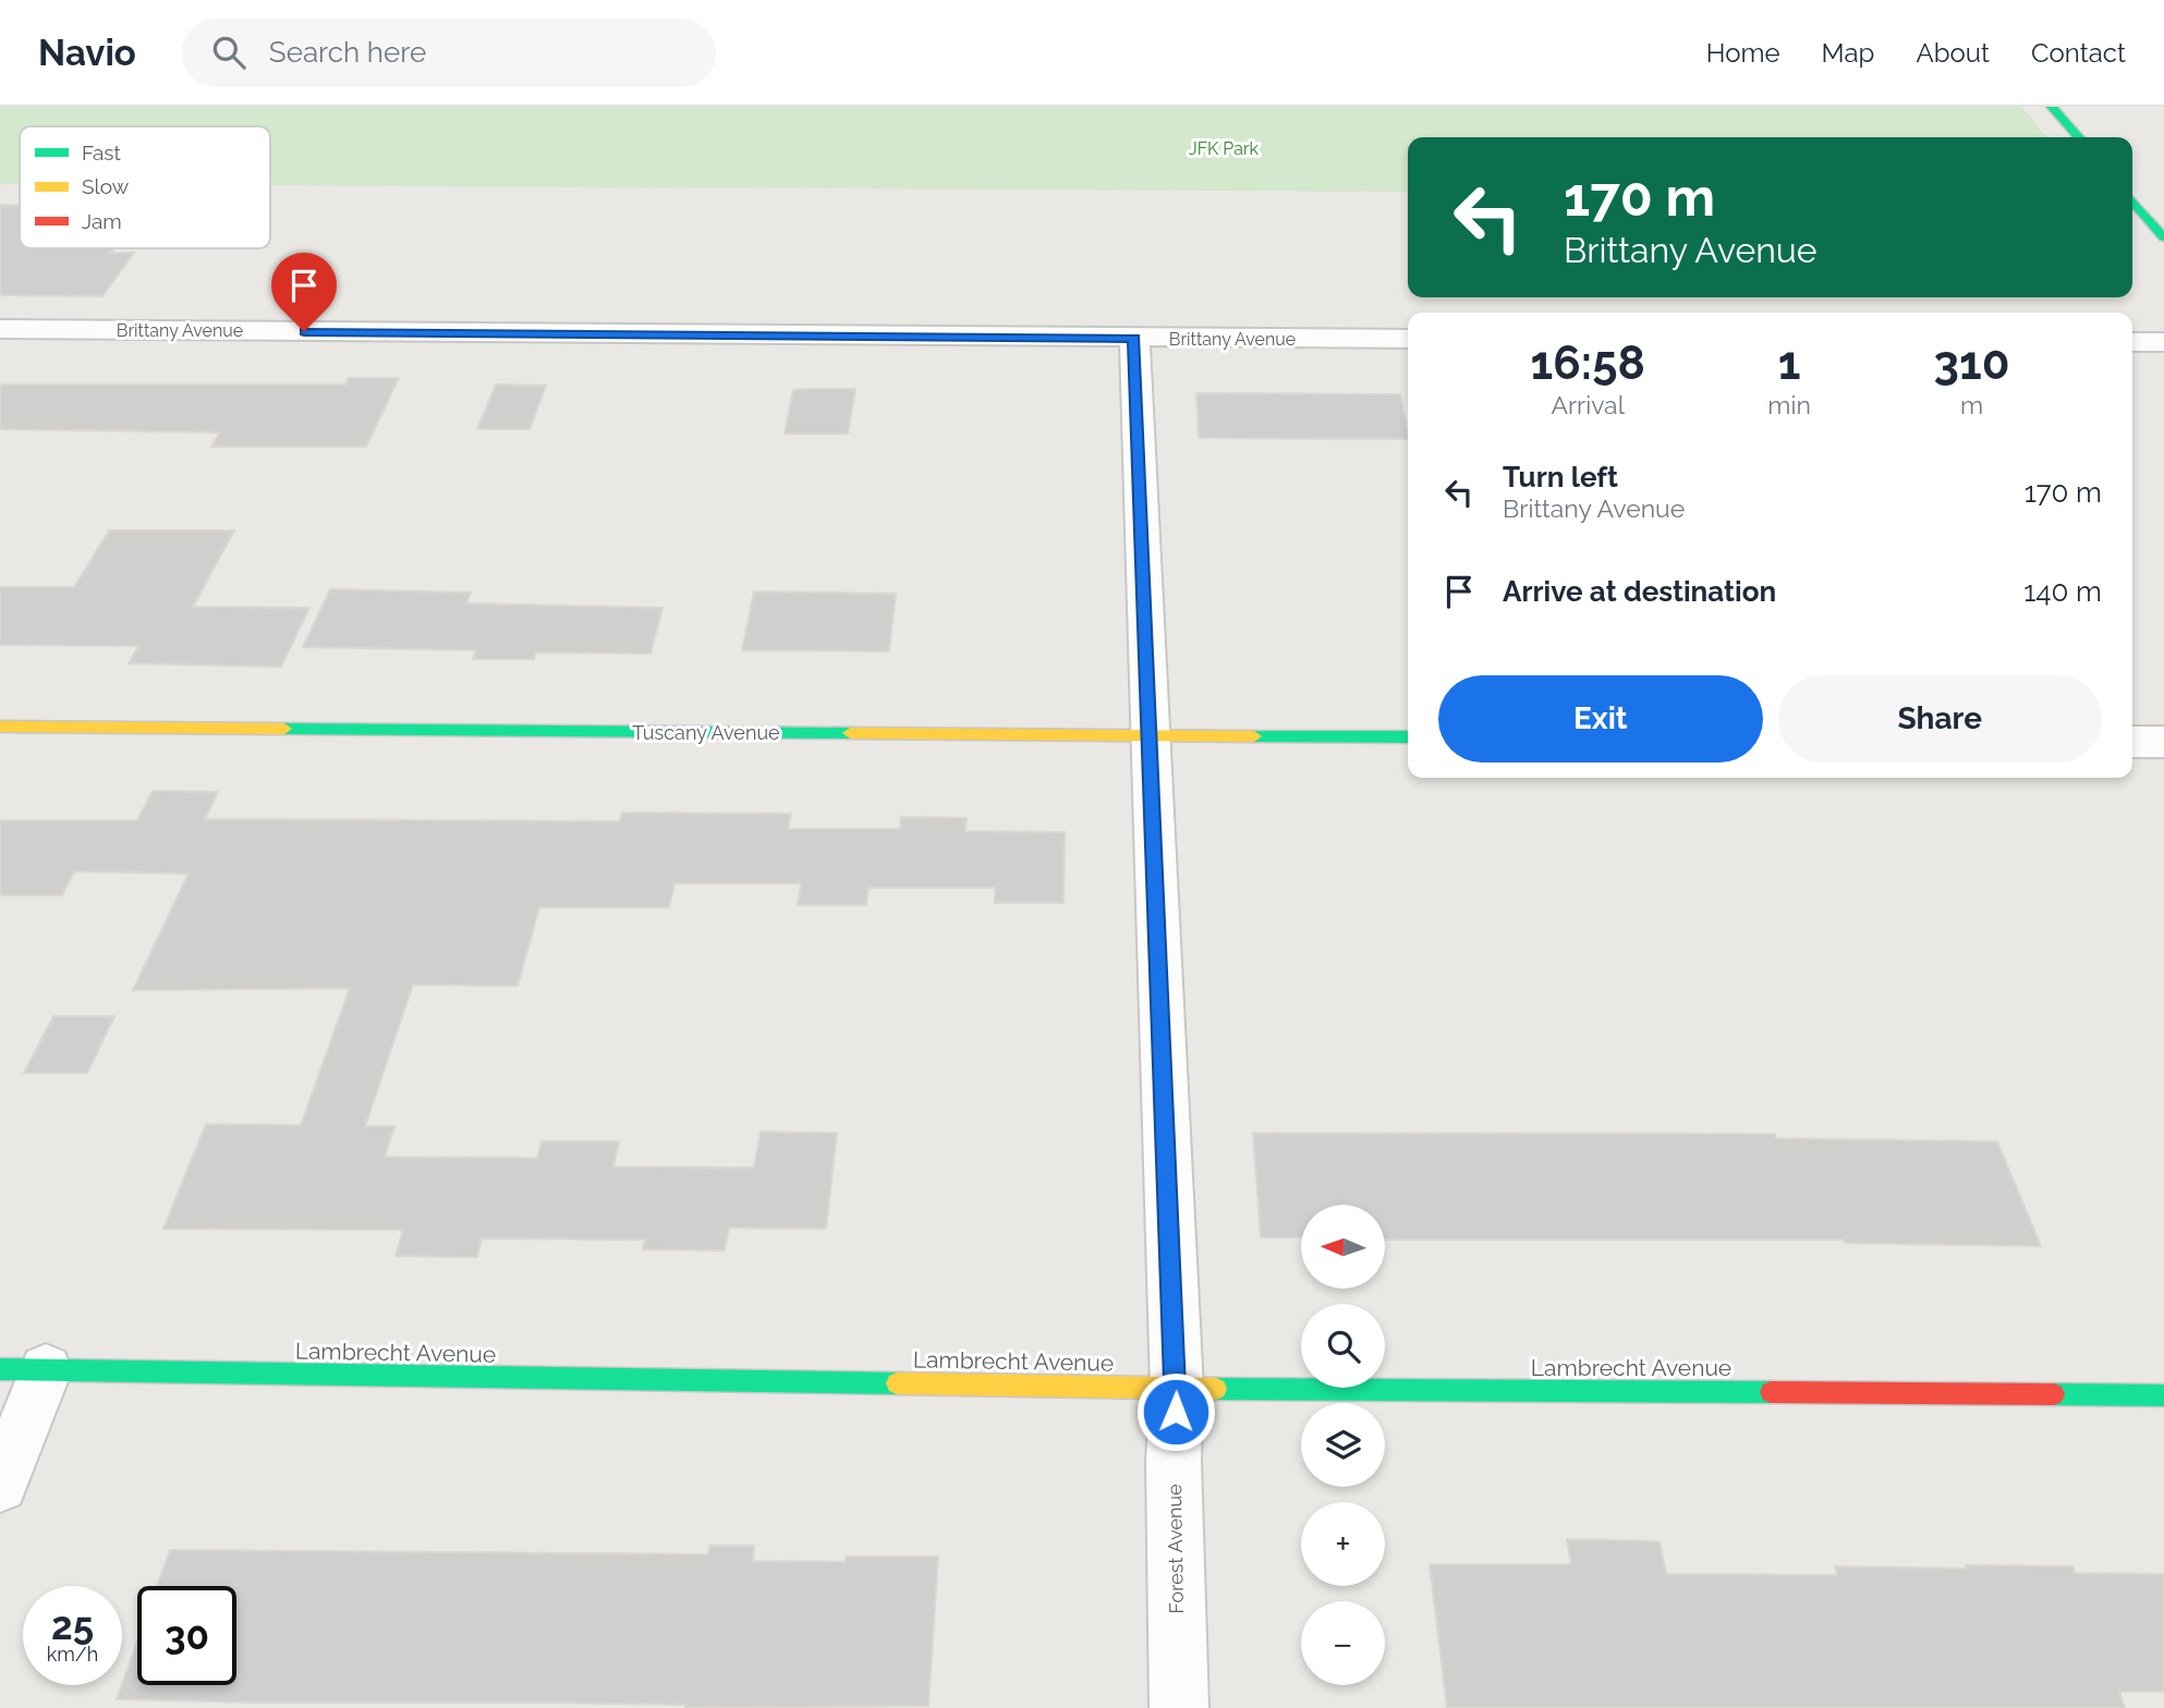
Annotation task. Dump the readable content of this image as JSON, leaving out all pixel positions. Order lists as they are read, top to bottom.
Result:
{
  "streets": {
    "street": [
      "Brittany Avenue",
      "Tuscany Avenue",
      "Lambrecht Avenue",
      "Forest Avenue"
    ]
  },
  "crossings": [
    ["Brittany Avenue", "Forest Avenue"],
    ["Tuscany Avenue", "Forest Avenue"],
    ["Lambrecht Avenue", "Forest Avenue"]
  ],
  "parks": ["JFK Park"],
  "legend": ["Fast", "Slow", "Jam"],
  "north": "left",
  "page": {
    "header": "Navio",
    "search": "Search here",
    "nav": [
      "Home",
      "Map",
      "About",
      "Contact"
    ],
    "turn": ["170 m", "Brittany Avenue"],
    "eta": [
      "16:58",
      "Arrival",
      "1",
      "min",
      "310",
      "m"
    ],
    "list": [
      {
        "name": "Turn left",
        "note": "Brittany Avenue",
        "value": "170 m"
      },
      {
        "name": "Arrive at destination",
        "value": "140 m"
      }
    ],
    "buttons": ["Exit", "Share"],
    "map_buttons": ["+", "−"],
    "speed": "25 km/h",
    "limit": "30"
  }
}
